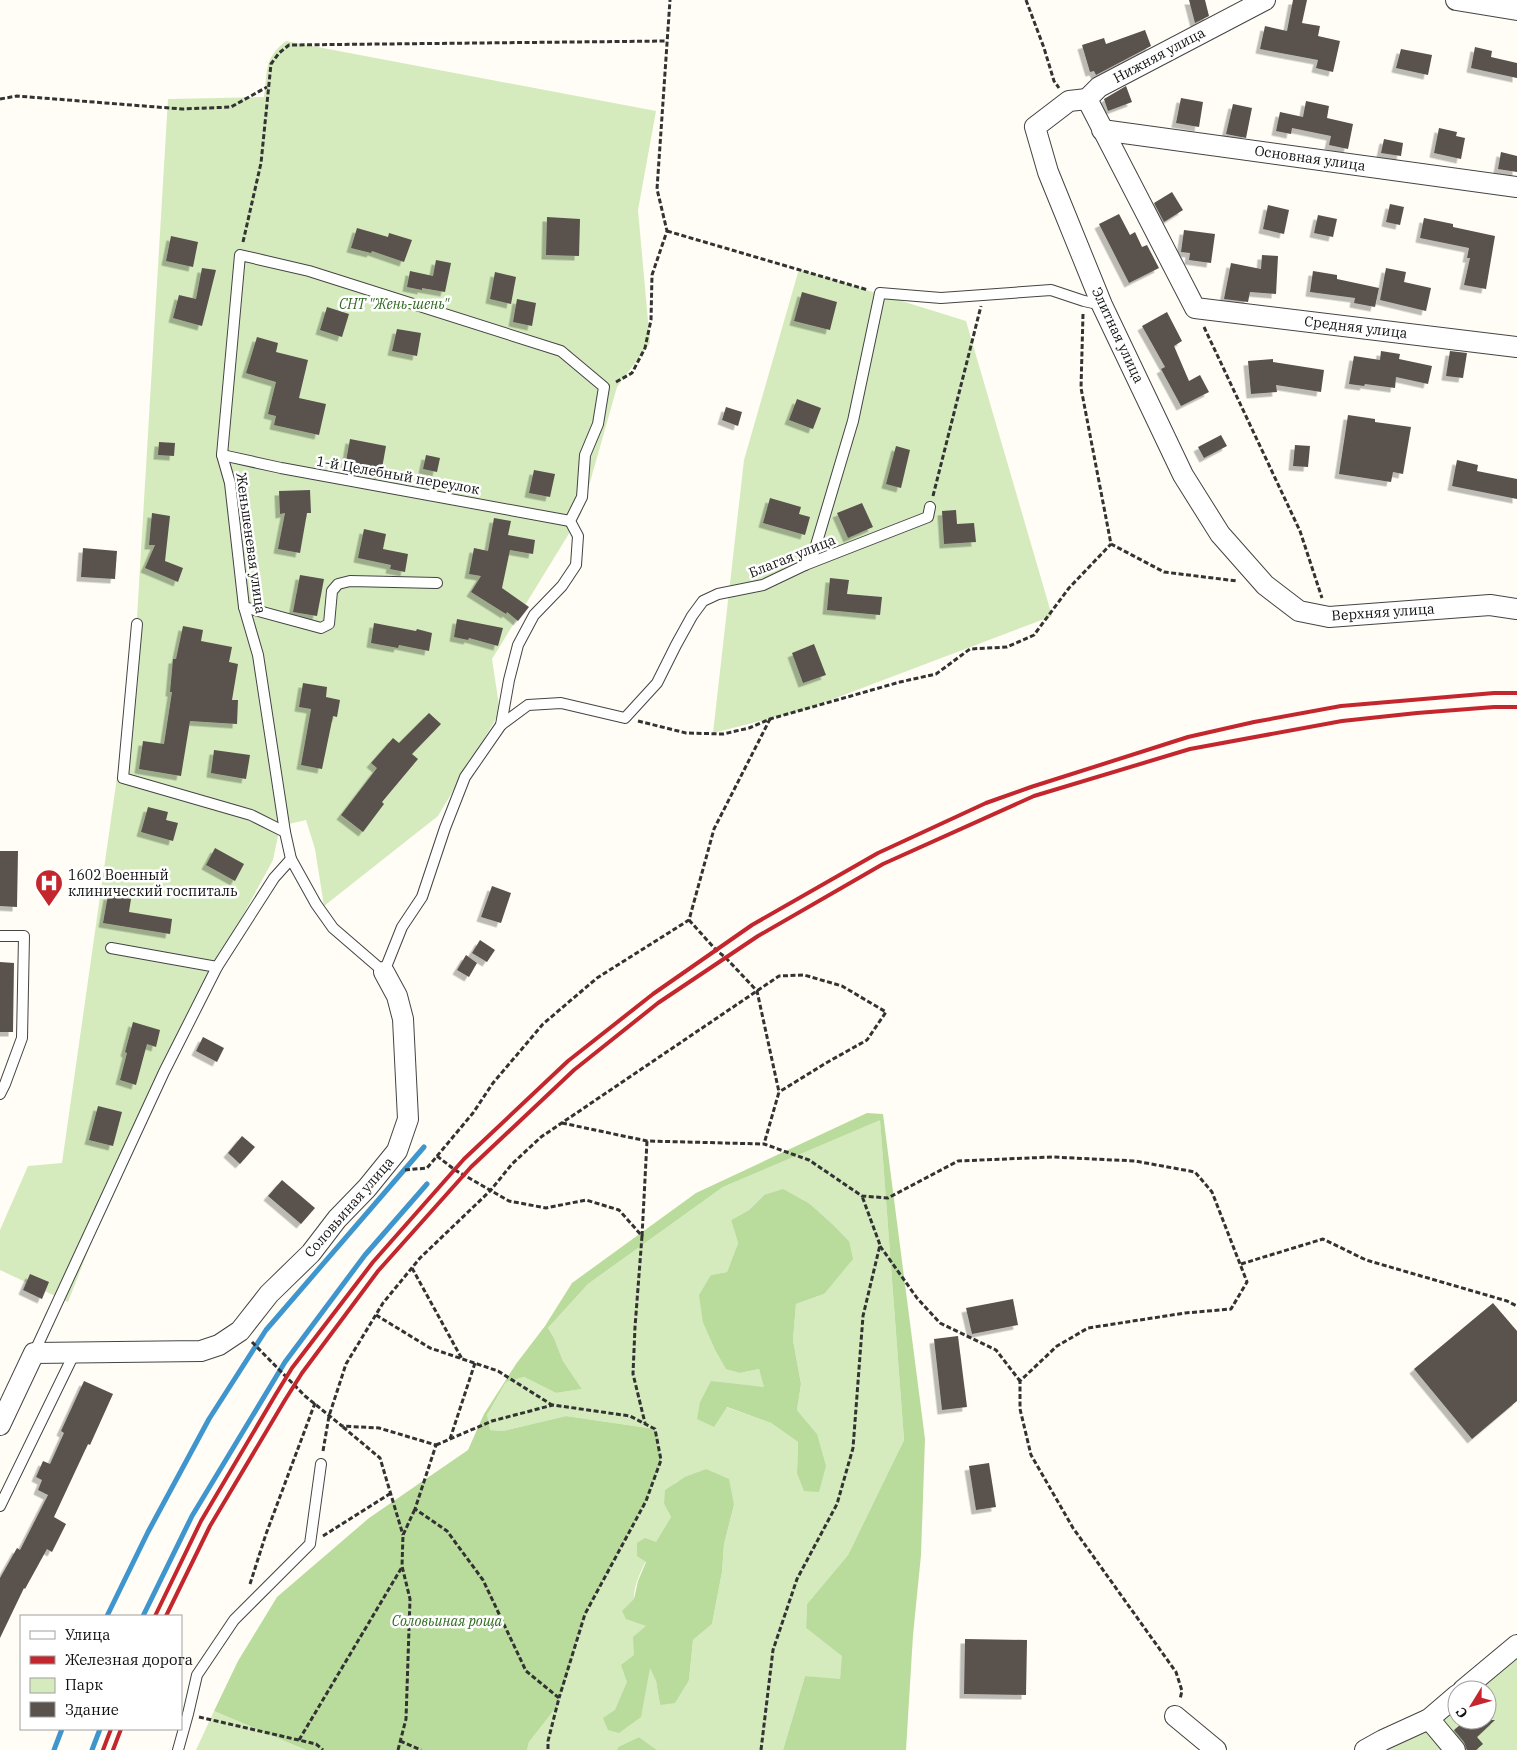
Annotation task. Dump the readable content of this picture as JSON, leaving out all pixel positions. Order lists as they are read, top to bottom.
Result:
{
  "streets": {
    "street": [
      "Нижняя улица",
      "Основная улица",
      "Средняя улица",
      "Элитная улица",
      "Верхняя улица",
      "Соловьиная улица"
    ],
    "lane": ["1-й Целебный переулок", "Женьшеневая улица", "Благая улица"]
  },
  "crossings": [
    ["Нижняя улица", "Элитная улица"],
    ["Элитная улица", "Верхняя улица"],
    ["1-й Целебный переулок", "Женьшеневая улица"],
    ["Женьшеневая улица", "Соловьиная улица"]
  ],
  "parks": ["СНТ \"Жень-шень\"", "Соловьиная роща"],
  "places": {
    "hospital": ["1602 Военный клинический госпиталь"]
  },
  "legend": [
    "Улица",
    "Железная дорога",
    "Парк",
    "Здание"
  ],
  "north": "bottom left"
}
